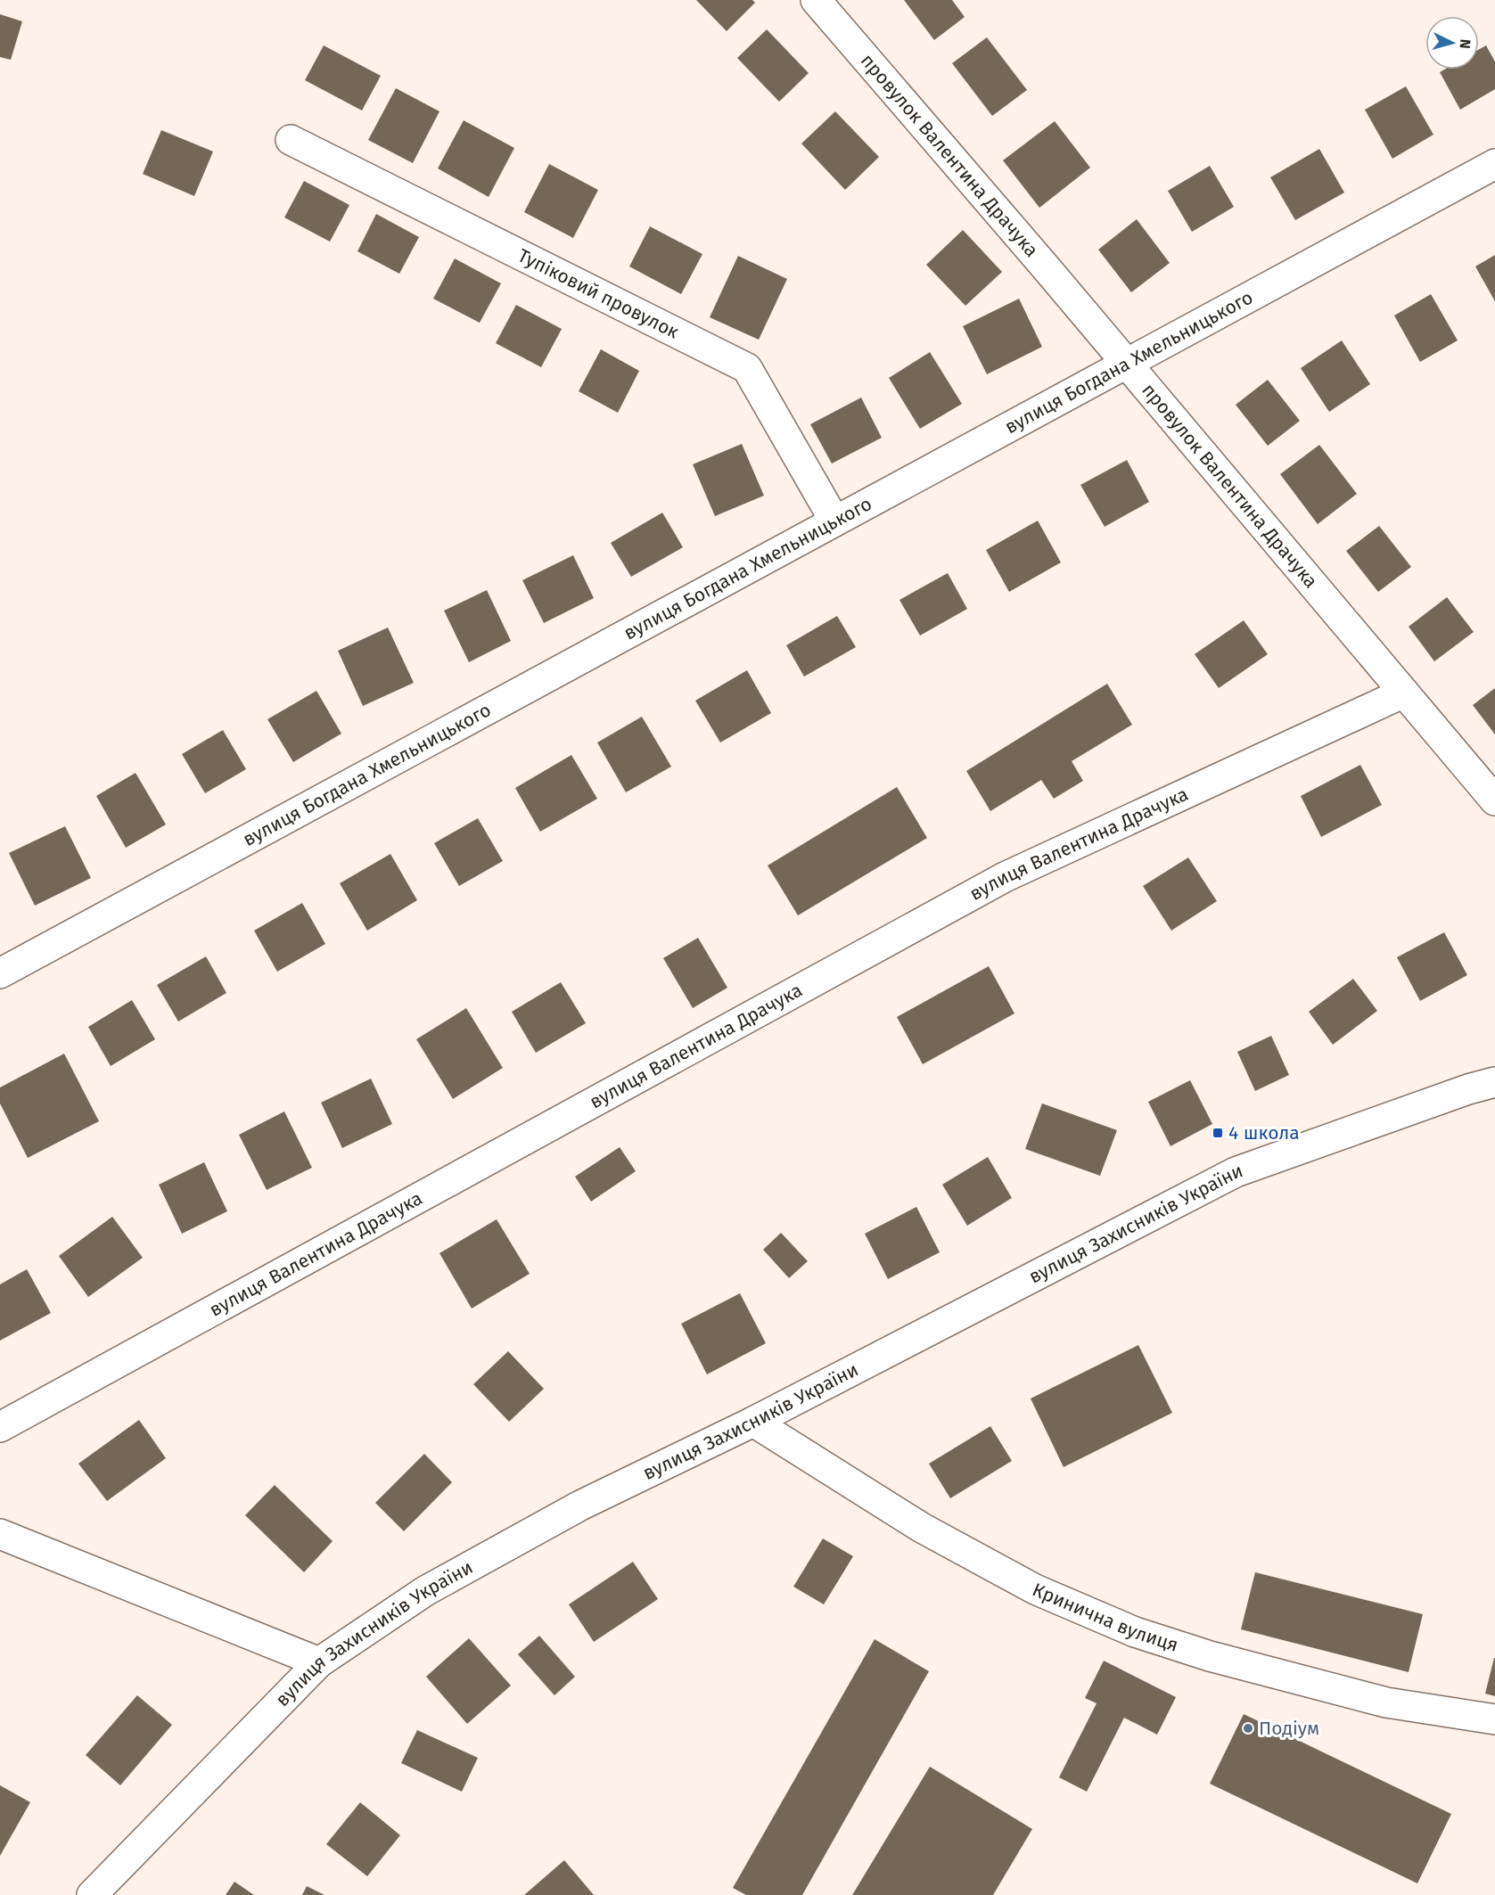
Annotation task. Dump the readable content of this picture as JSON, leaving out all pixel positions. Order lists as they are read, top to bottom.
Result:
{
  "streets": {
    "street": [
      "провулок Валентина Драчука",
      "Тупіковий провулок",
      "вулиця Богдана Хмельницького",
      "вулиця Валентина Драчука",
      "вулиця Захисників України",
      "Кринична вулиця"
    ]
  },
  "crossings": [
    ["провулок Валентина Драчука", "вулиця Богдана Хмельницького"],
    ["провулок Валентина Драчука", "вулиця Валентина Драчука"],
    ["Тупіковий провулок", "вулиця Богдана Хмельницького"],
    ["вулиця Захисників України", "Кринична вулиця"]
  ],
  "places": {
    "transit": ["4 школа"],
    "other": ["Подіум"]
  },
  "north": "right"
}
